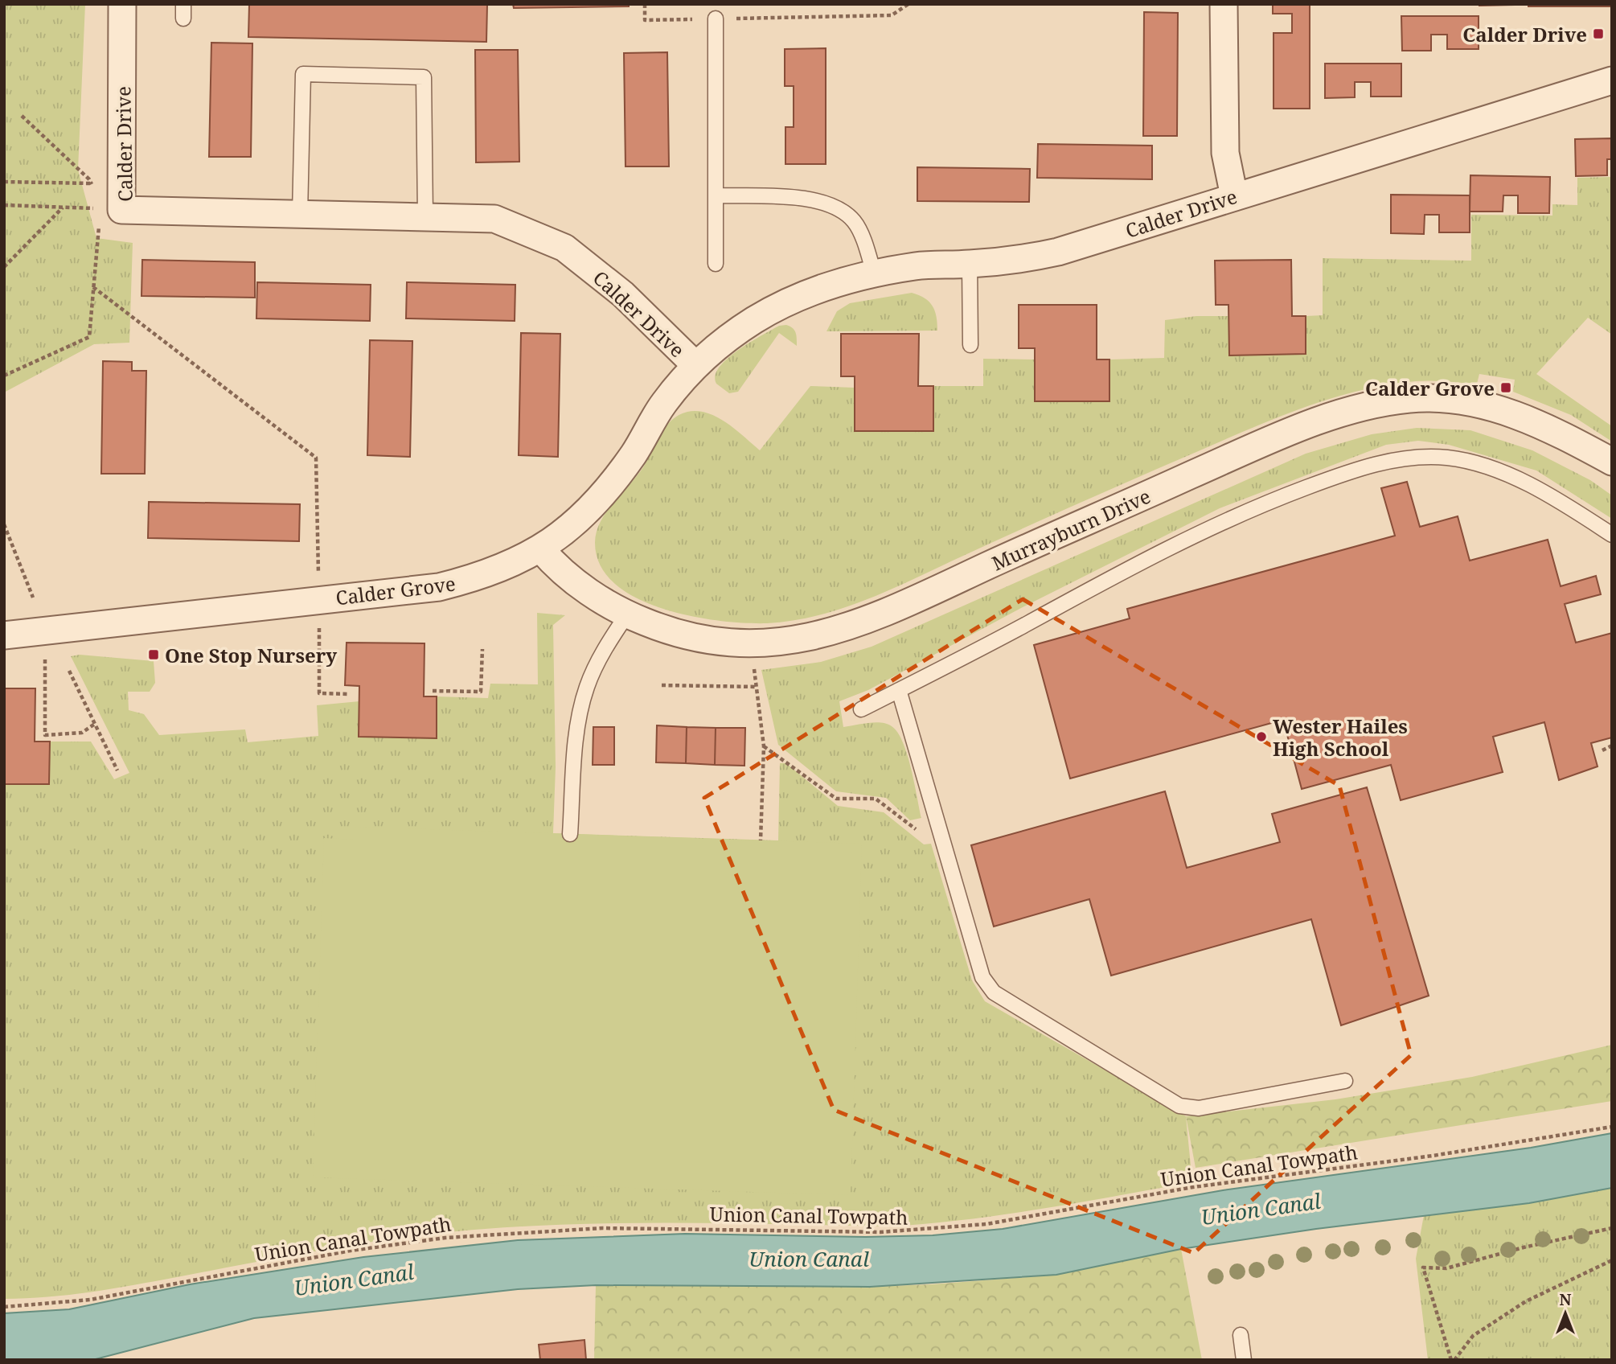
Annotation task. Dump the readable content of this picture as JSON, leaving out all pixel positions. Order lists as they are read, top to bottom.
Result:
{
  "streets": {
    "street": ["Calder Drive", "Murrayburn Drive", "Calder Grove"],
    "path": ["Union Canal Towpath"]
  },
  "crossings": [
    ["Calder Drive", "Calder Grove"],
    ["Murrayburn Drive", "Calder Grove"]
  ],
  "water": ["Union Canal"],
  "places": {
    "transit": ["Calder Drive", "Calder Grove", "One Stop Nursery"],
    "other": ["Wester Hailes High School"]
  },
  "north": "top"
}
